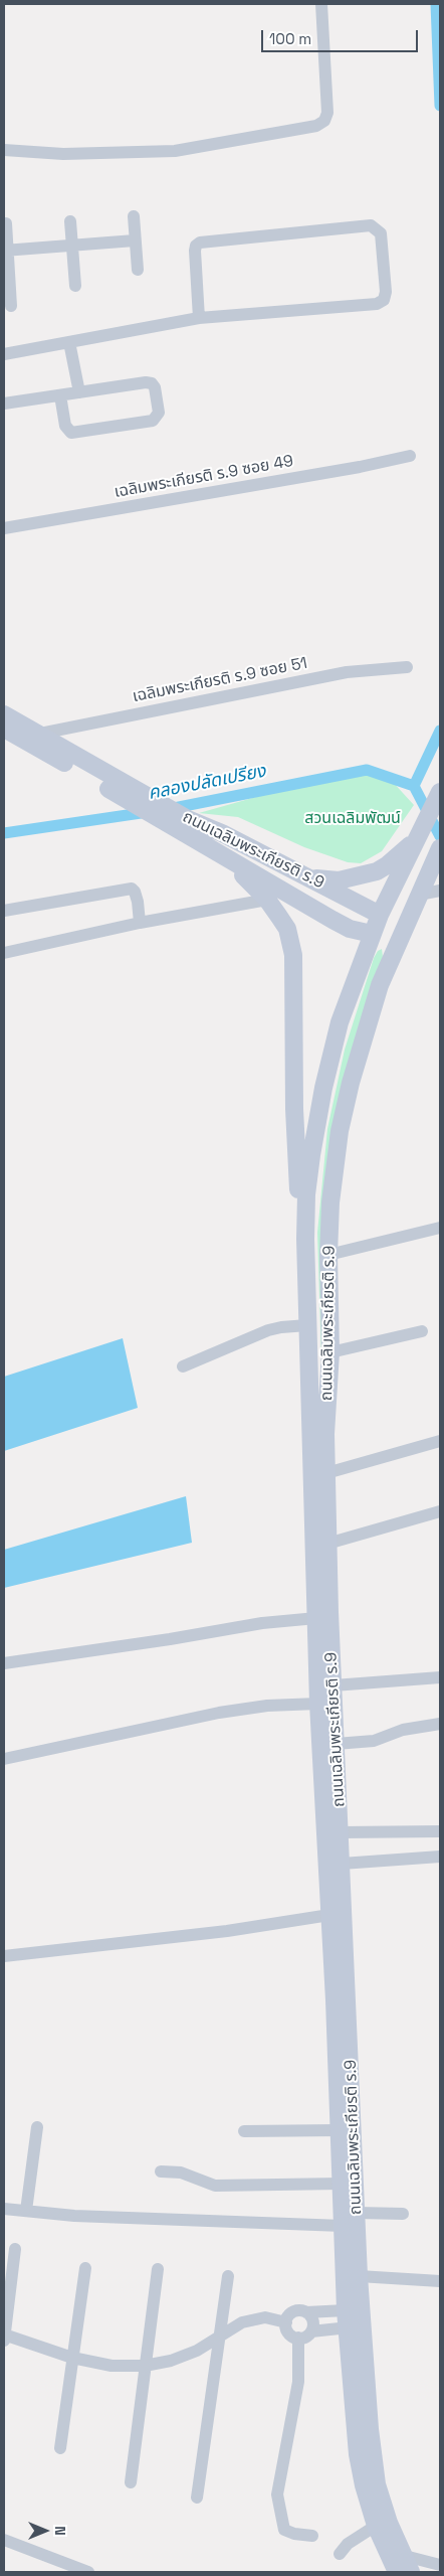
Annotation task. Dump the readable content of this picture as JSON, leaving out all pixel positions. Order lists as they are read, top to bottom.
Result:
{
  "streets": {
    "main road": ["ถนนเฉลิมพระเกียรติ ร.9"],
    "street": ["เฉลิมพระเกียรติ ร.9 ซอย 49", "เฉลิมพระเกียรติ ร.9 ซอย 51"]
  },
  "crossings": [
    ["เฉลิมพระเกียรติ ร.9 ซอย 51", "ถนนเฉลิมพระเกียรติ ร.9"]
  ],
  "water": ["คลองปลัดเปรียง"],
  "parks": ["สวนเฉลิมพัฒน์"],
  "scale_bar": "100 m",
  "north": "right"
}
